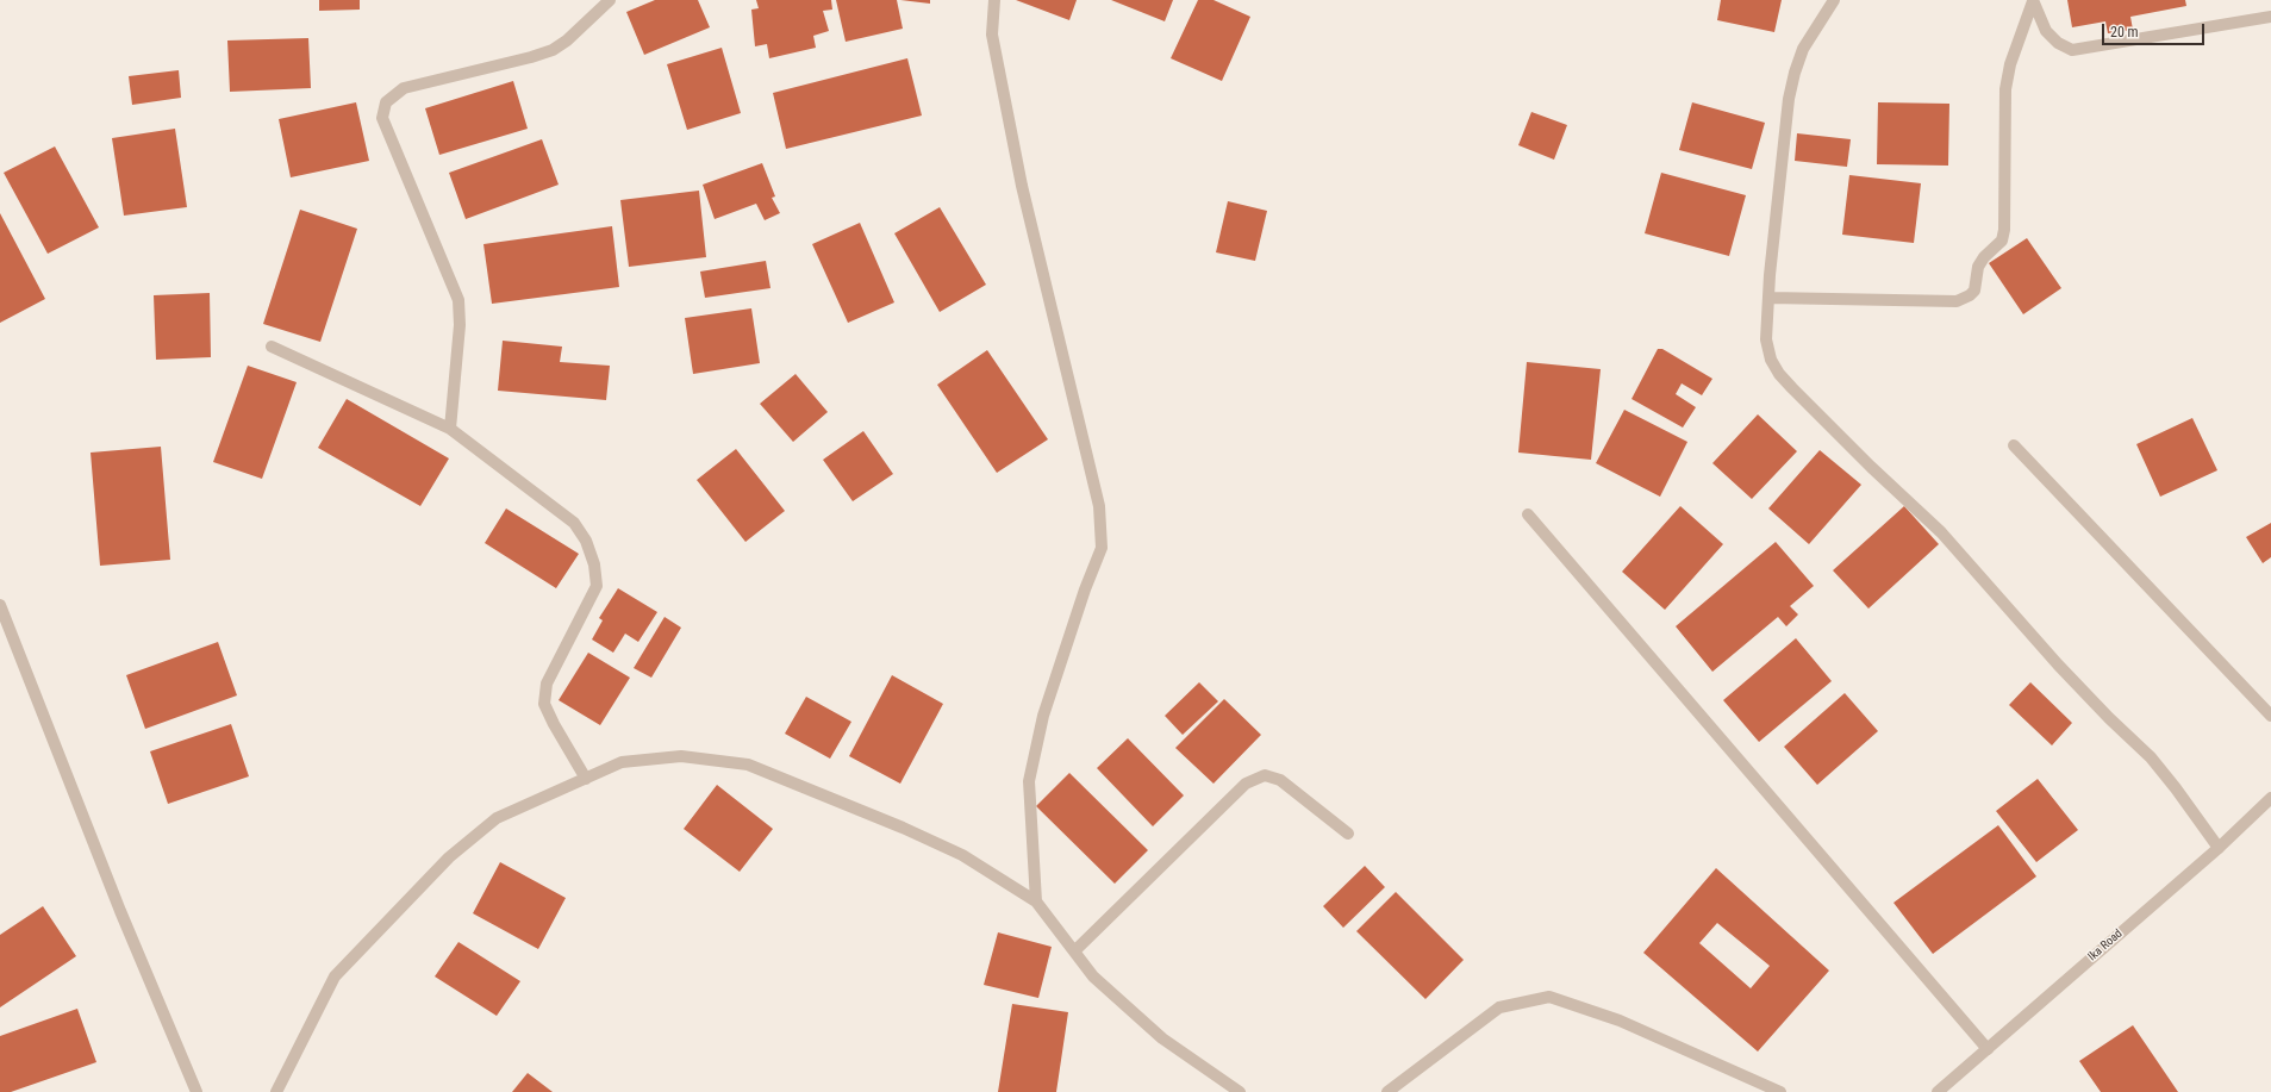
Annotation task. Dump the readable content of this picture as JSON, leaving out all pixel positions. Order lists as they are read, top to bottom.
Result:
{
  "streets": {
    "street": ["Ika Road"]
  },
  "scale_bar": "20 m"
}
